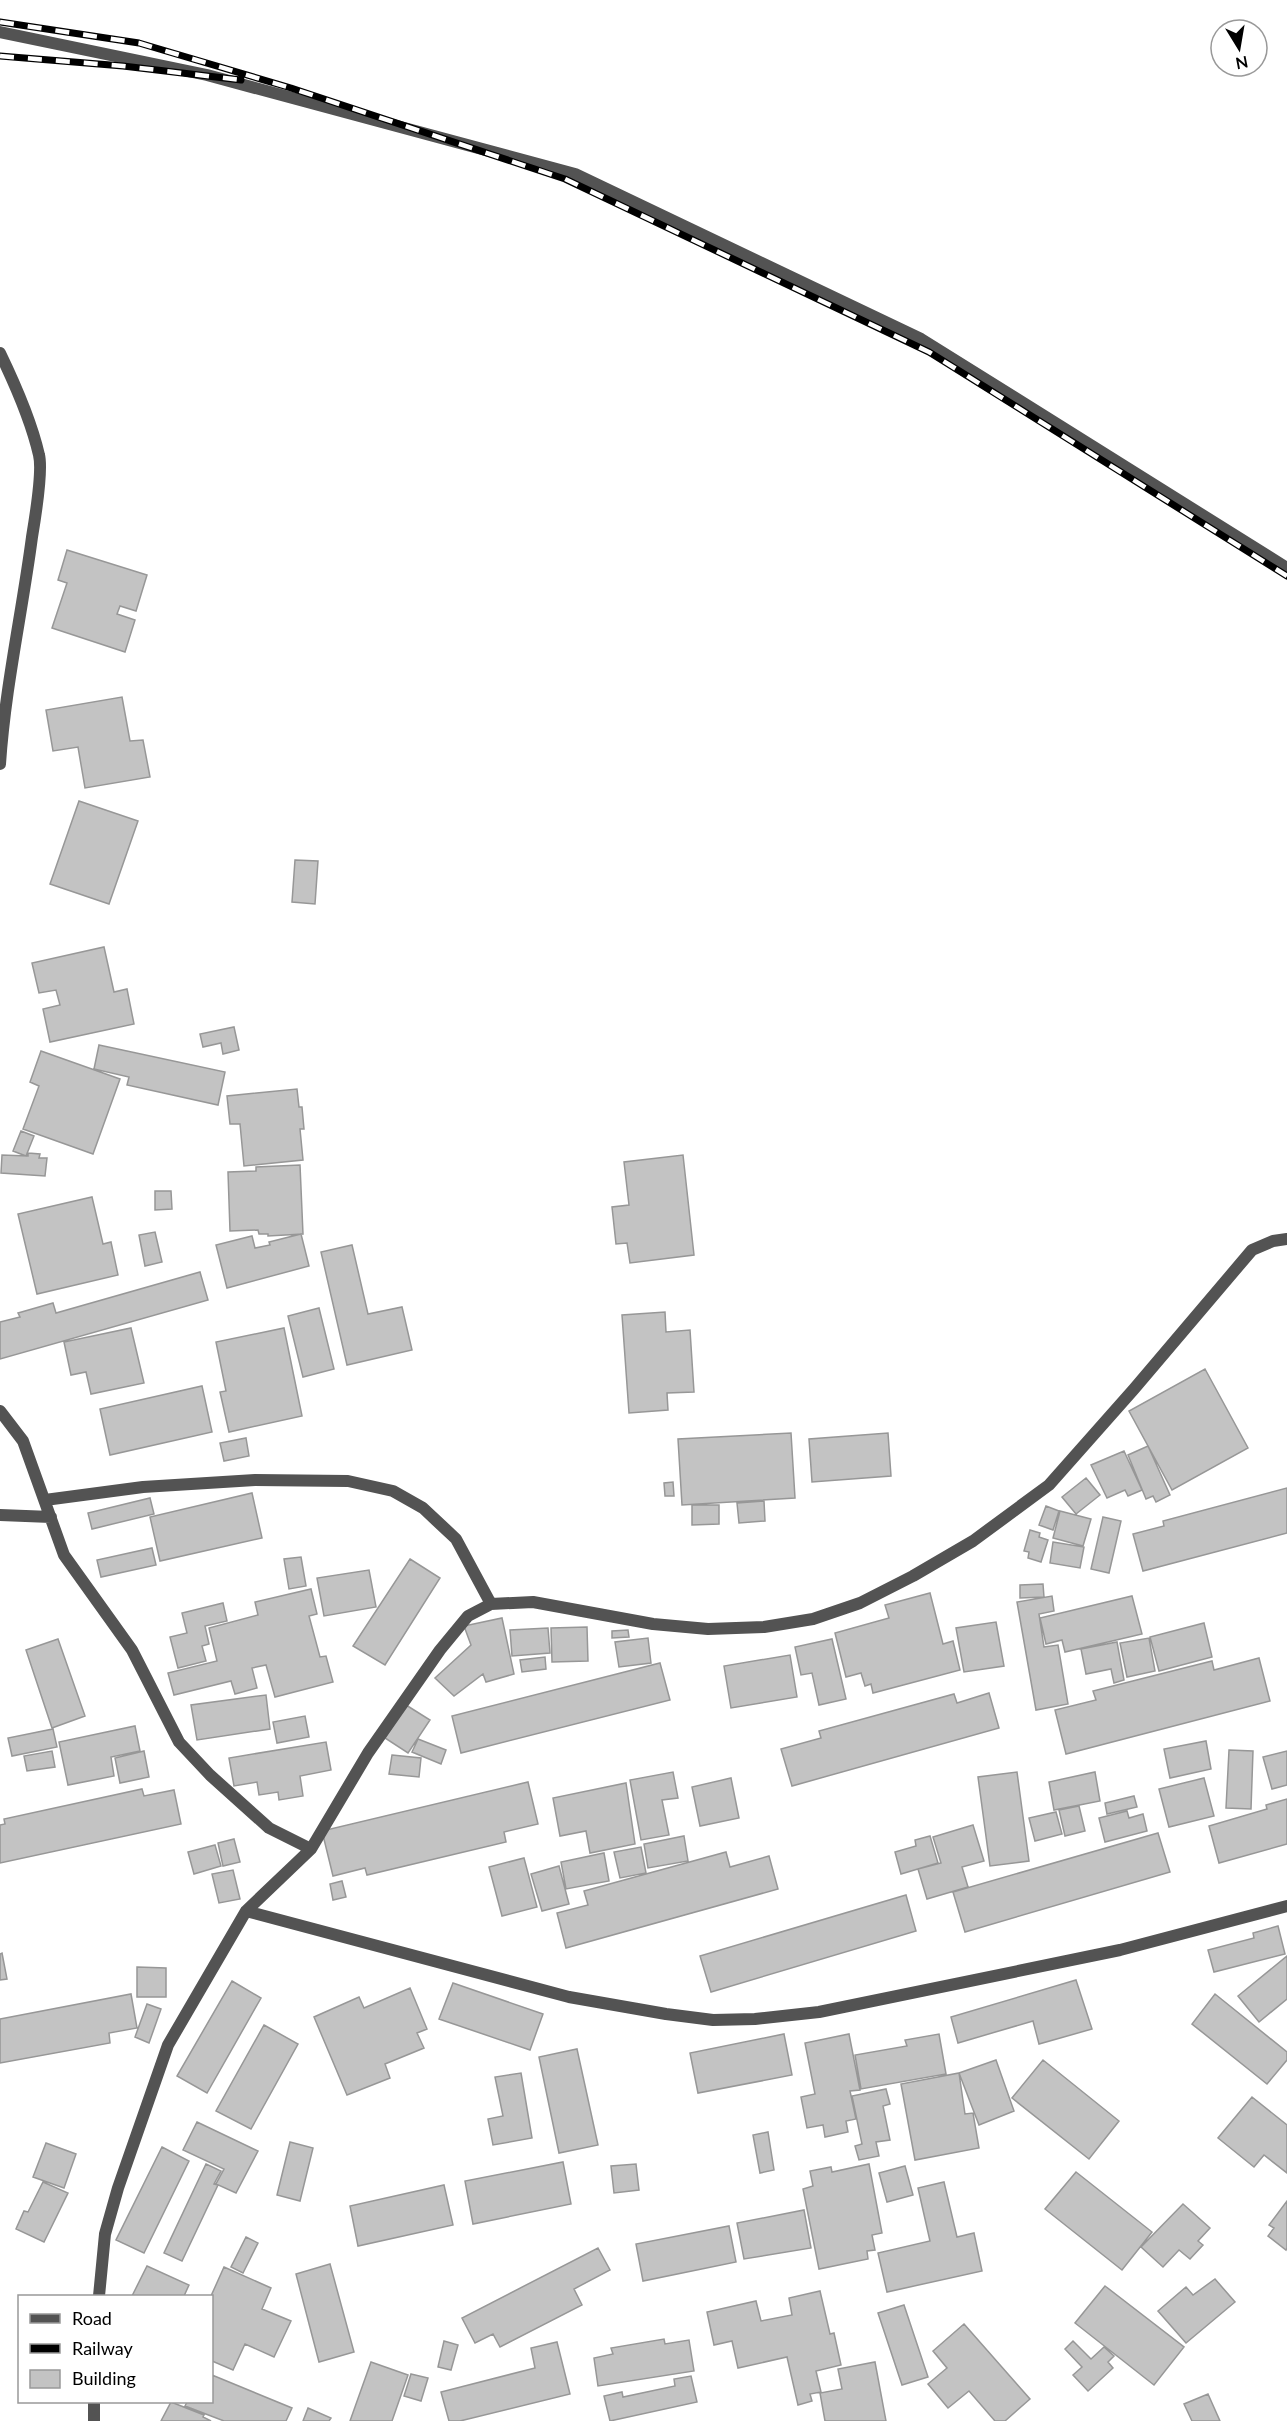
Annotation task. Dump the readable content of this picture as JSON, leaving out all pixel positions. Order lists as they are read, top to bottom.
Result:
{
  "legend": ["Road", "Railway", "Building"],
  "north": "bottom"
}
